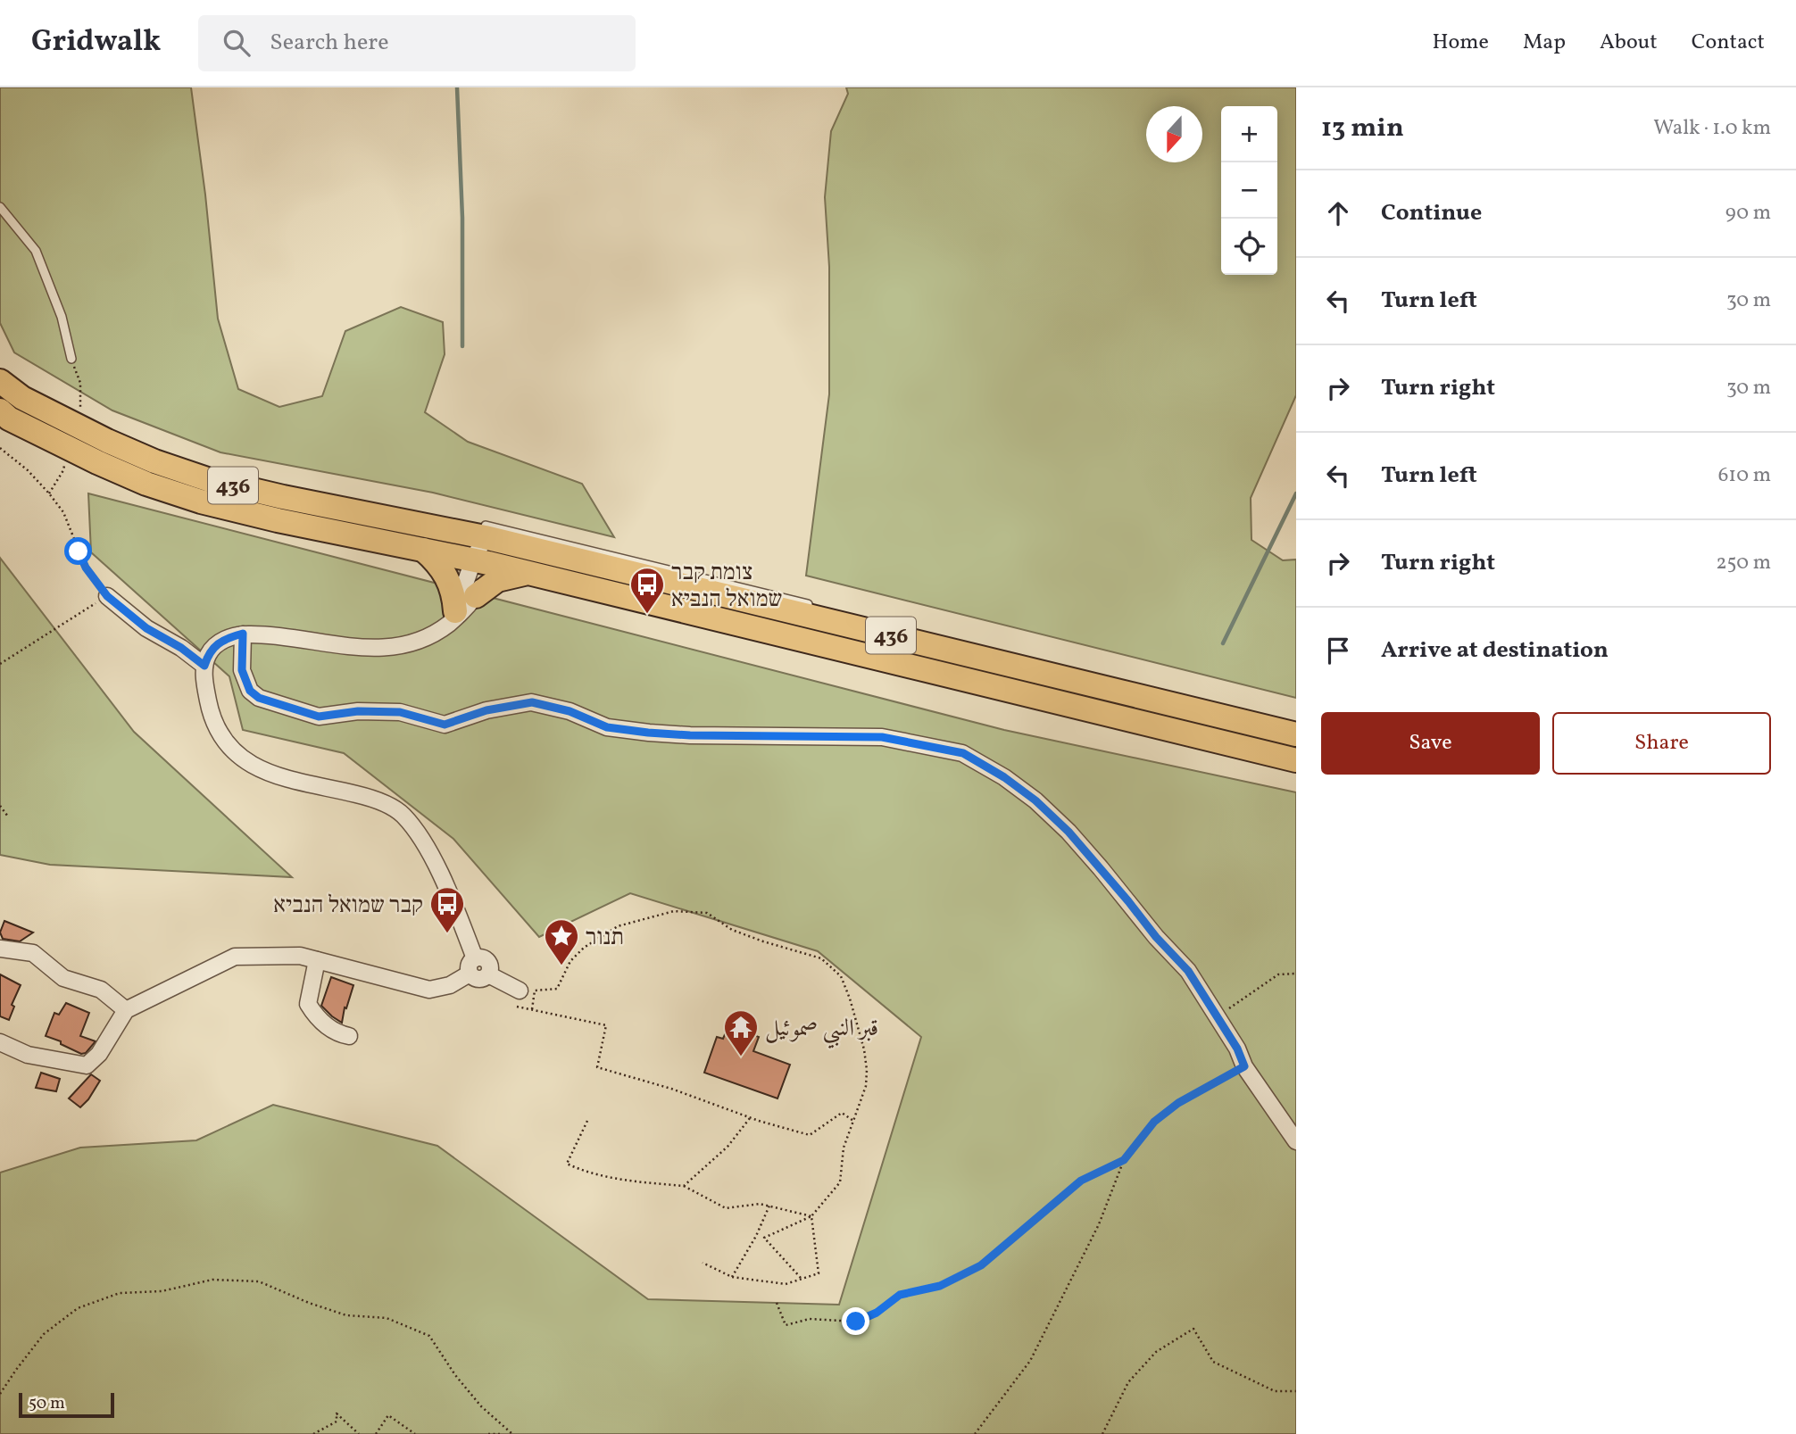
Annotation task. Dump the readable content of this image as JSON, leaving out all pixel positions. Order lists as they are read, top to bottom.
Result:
{
  "streets": {
    "main road": ["436"]
  },
  "places": {
    "bus stop": ["צומת קבר שמואל הנביא", "קבר שמואל הנביא"],
    "place": ["תנור"],
    "temple": ["قبر النبي صموئيل"]
  },
  "scale_bar": "50 m",
  "north": "bottom",
  "page": {
    "header": "Gridwalk",
    "search": "Search here",
    "nav": [
      "Home",
      "Map",
      "About",
      "Contact"
    ],
    "heading": ["13 min", "Walk · 1.0 km"],
    "map_buttons": ["+", "−"],
    "list": [
      ["Continue", "90 m"],
      ["Turn left", "30 m"],
      ["Turn right", "30 m"],
      ["Turn left", "610 m"],
      ["Turn right", "250 m"],
      "Arrive at destination"
    ],
    "buttons": ["Save", "Share"],
    "scale": "50 m"
  }
}
